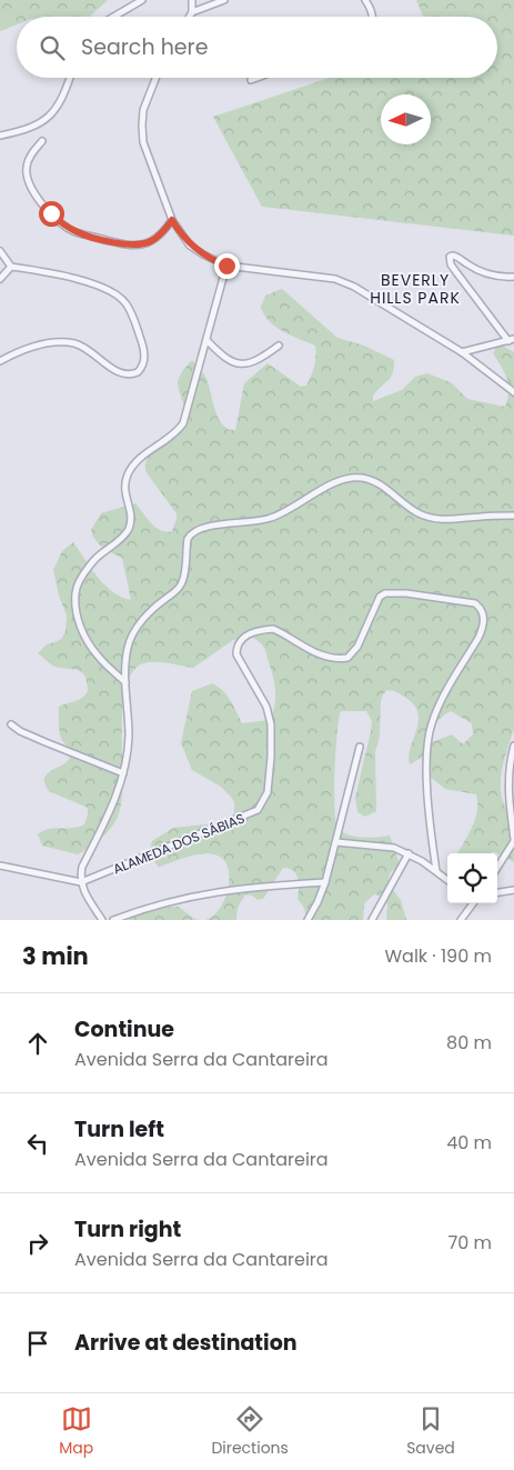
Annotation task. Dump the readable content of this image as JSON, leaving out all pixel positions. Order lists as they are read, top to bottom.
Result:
{
  "streets": {
    "street": ["ALAMEDA DOS SÁBIAS"]
  },
  "districts": ["BEVERLY HILLS PARK"],
  "north": "left",
  "page": {
    "search": "Search here",
    "heading": ["3 min", "Walk · 190 m"],
    "list": [
      ["Continue", "Avenida Serra da Cantareira", "80 m"],
      ["Turn left", "Avenida Serra da Cantareira", "40 m"],
      ["Turn right", "Avenida Serra da Cantareira", "70 m"],
      "Arrive at destination"
    ],
    "nav": ["Map", "Directions", "Saved"]
  }
}
